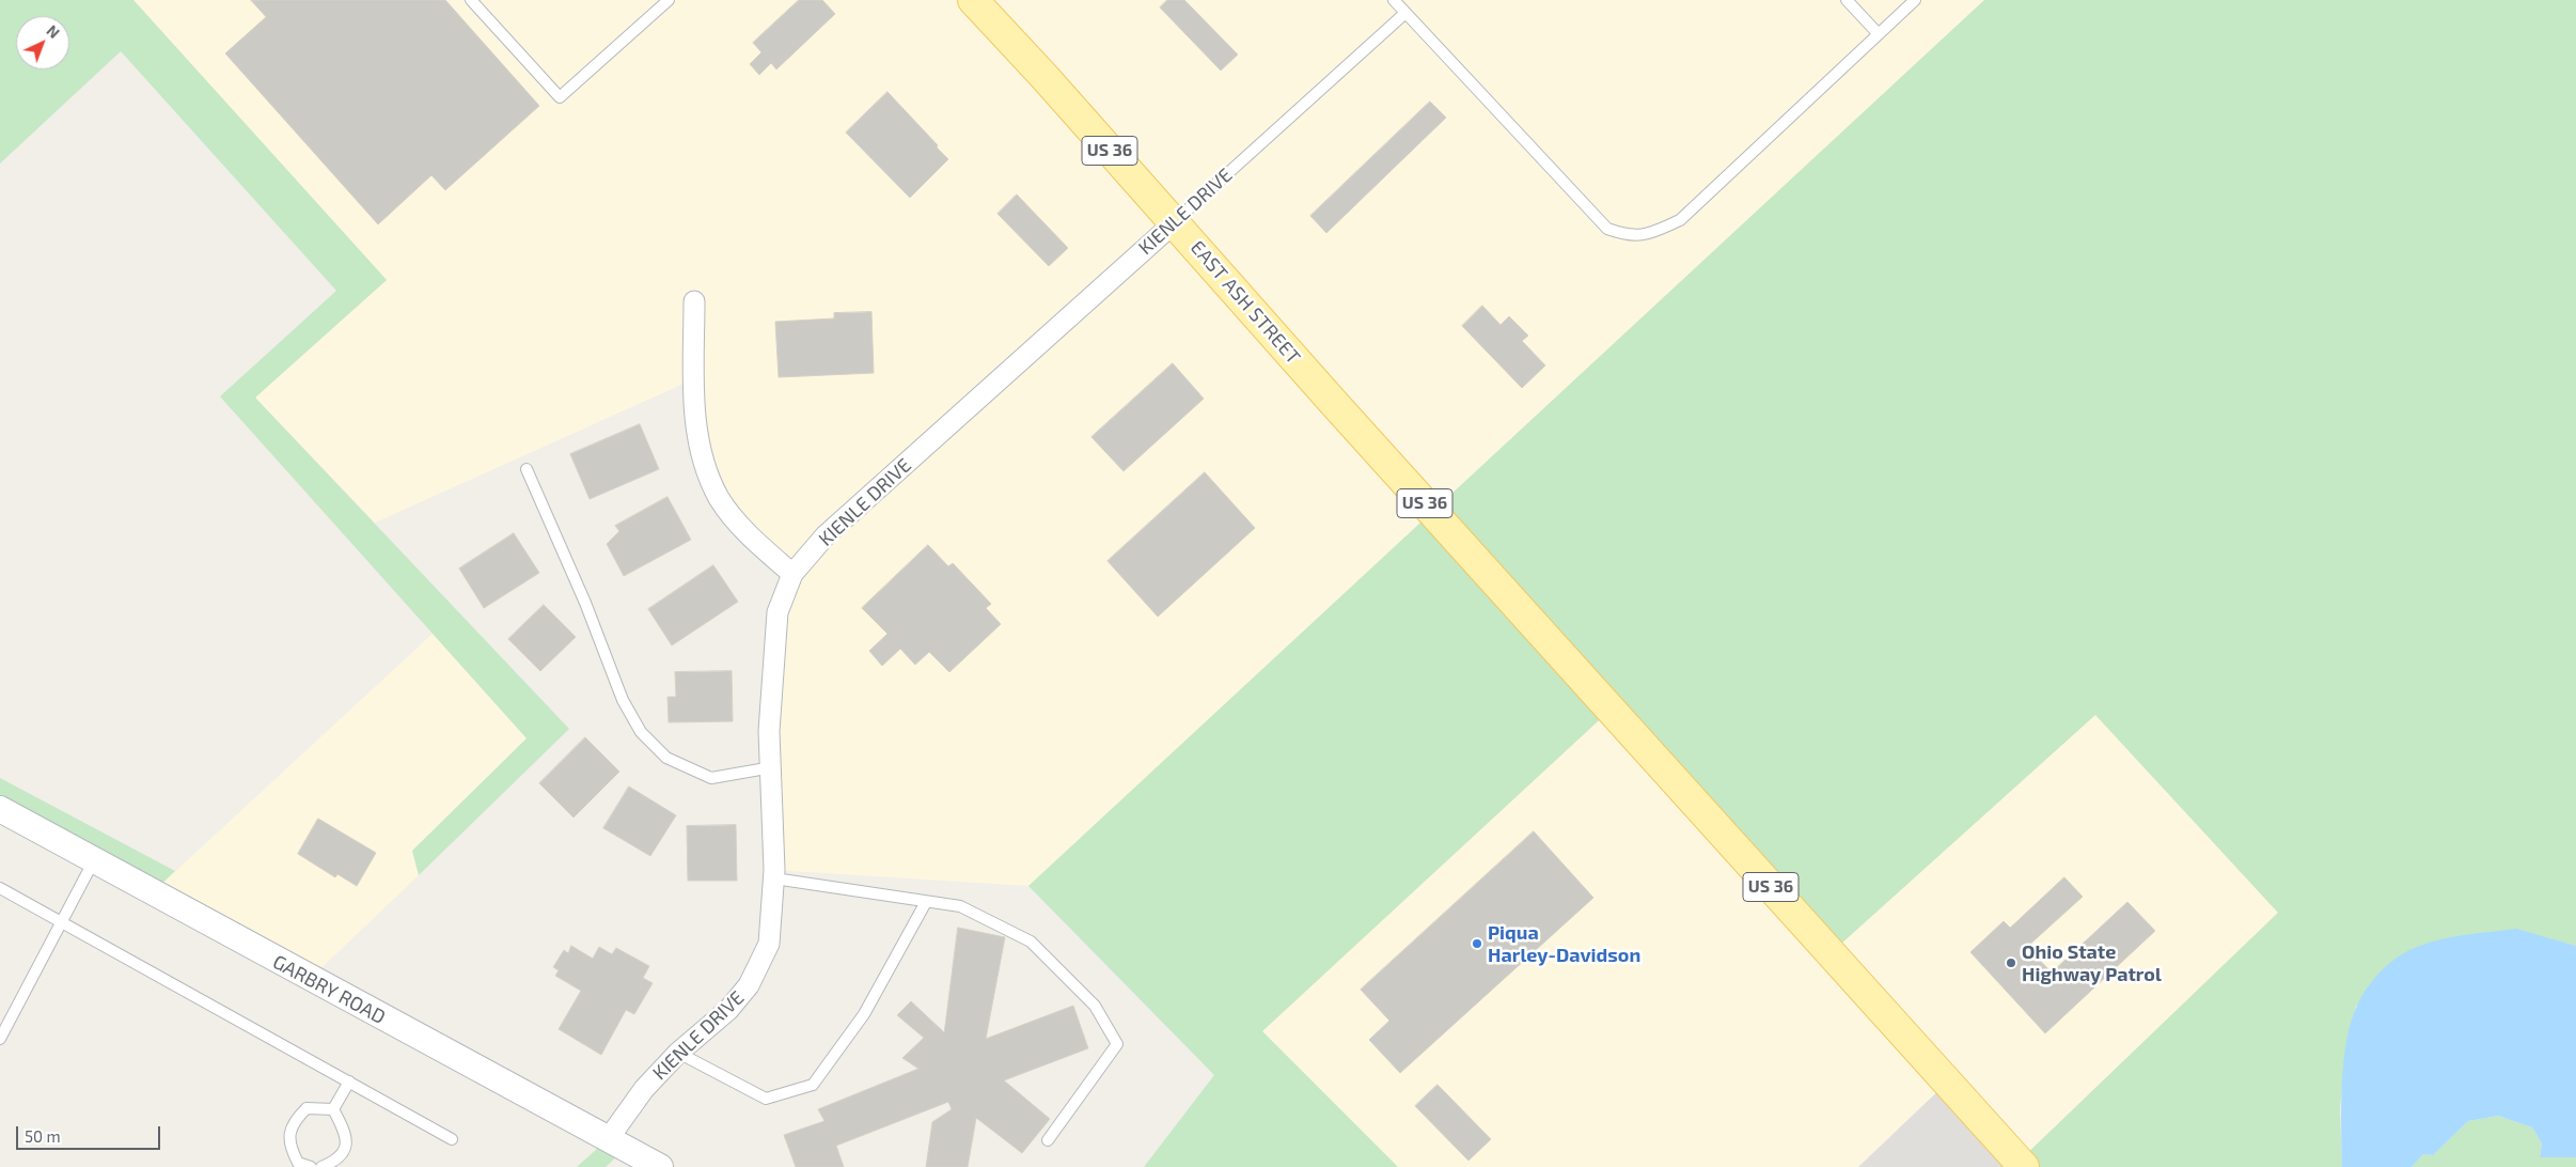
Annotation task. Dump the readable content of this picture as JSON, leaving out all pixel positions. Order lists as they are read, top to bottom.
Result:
{
  "streets": {
    "main road": ["US 36", "EAST ASH STREET"],
    "street": ["KIENLE DRIVE", "GARBRY ROAD"]
  },
  "crossings": [
    ["KIENLE DRIVE", "EAST ASH STREET"],
    ["KIENLE DRIVE", "GARBRY ROAD"]
  ],
  "places": ["Piqua Harley-Davidson", "Ohio State Highway Patrol"],
  "scale_bar": "50 m",
  "north": "top right"
}
